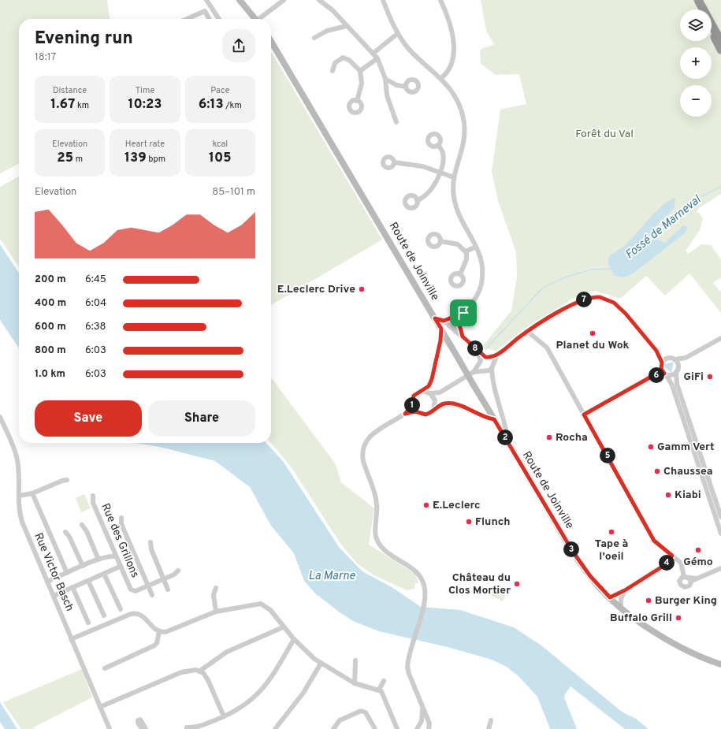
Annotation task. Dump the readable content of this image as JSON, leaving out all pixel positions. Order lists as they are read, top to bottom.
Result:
{
  "streets": {
    "main road": ["Route de Joinville"],
    "street": ["Rue des Grillons", "Rue Victor Basch"]
  },
  "water": ["Fossé de Marneval", "La Marne"],
  "parks": ["Forêt du Val"],
  "places": [
    "E.Leclerc Drive",
    "Planet du Wok",
    "GiFi",
    "Rocha",
    "Gamm Vert",
    "Chaussea",
    "Kiabi",
    "E.Leclerc",
    "Flunch",
    "Tape à l'oeil",
    "Gémo",
    "Château du Clos Mortier",
    "Burger King",
    "Buffalo Grill"
  ],
  "page": {
    "map_buttons": ["+", "−"],
    "heading": ["Evening run", "18:17"],
    "stats": [
      ["Distance", "1.67 km"],
      ["Time", "10:23"],
      ["Pace", "6:13 /km"],
      ["Elevation", "25 m"],
      ["Heart rate", "139 bpm"],
      ["kcal", "105"]
    ],
    "chart": ["Elevation", "85–101 m"],
    "list": [
      {
        "name": "200 m",
        "note": "6:45"
      },
      {
        "name": "400 m",
        "note": "6:04"
      },
      {
        "name": "600 m",
        "note": "6:38"
      },
      {
        "name": "800 m",
        "note": "6:03"
      },
      {
        "name": "1.0 km",
        "note": "6:03"
      }
    ],
    "pins": [
      "7",
      "8",
      "6",
      "1",
      "2",
      "5",
      "3",
      "4"
    ],
    "buttons": ["Save", "Share"]
  }
}
